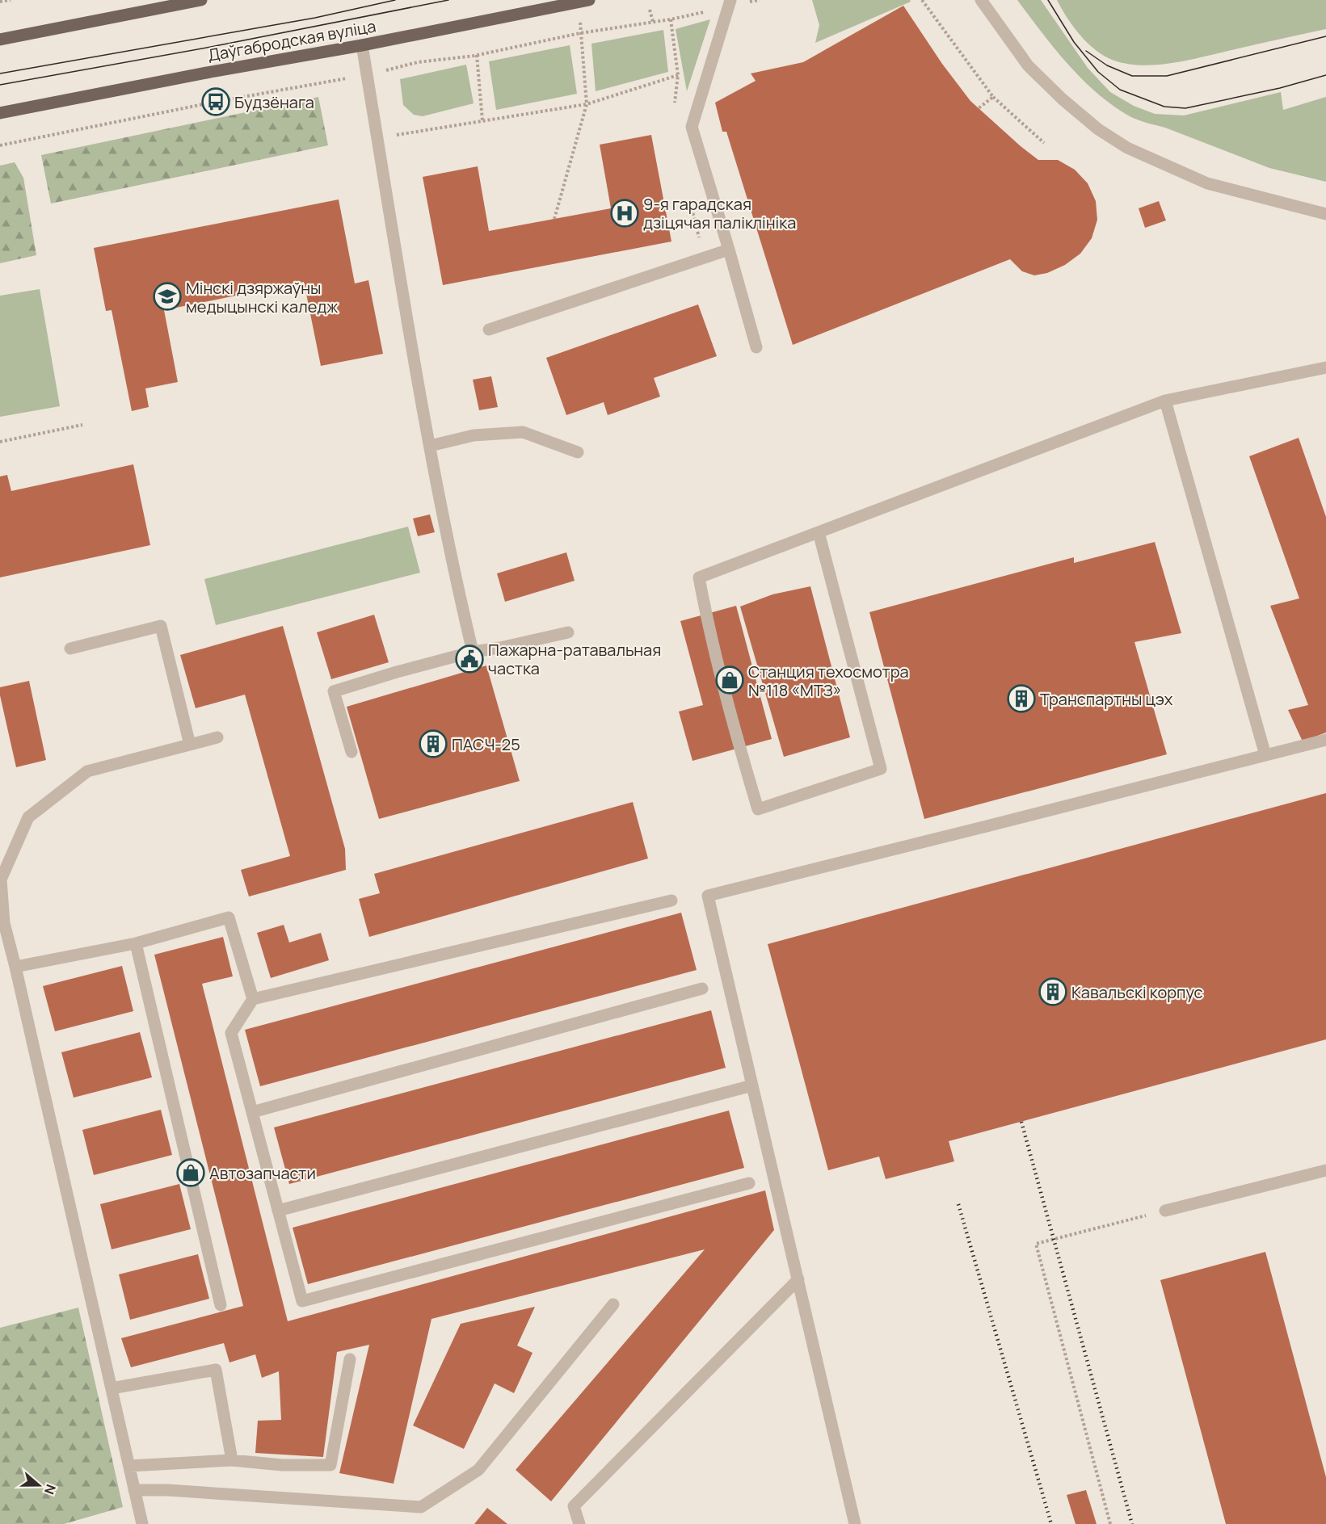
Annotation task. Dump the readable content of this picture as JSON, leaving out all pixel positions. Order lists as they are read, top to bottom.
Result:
{
  "streets": {
    "main road": ["Даўгабродская вуліца"]
  },
  "places": {
    "bus stop": ["Будзёнага"],
    "hospital": ["9-я гарадская дзіцячая паліклініка"],
    "school or university": ["Мінскі дзяржаўны медыцынскі каледж"],
    "public building": ["Пажарна-ратавальная частка"],
    "shop": ["Станция техосмотра №118 «МТЗ»", "Автозапчасти"],
    "building": ["Транспартны цэх", "ПАСЧ-25", "Кавальскі корпус"]
  },
  "north": "right"
}
